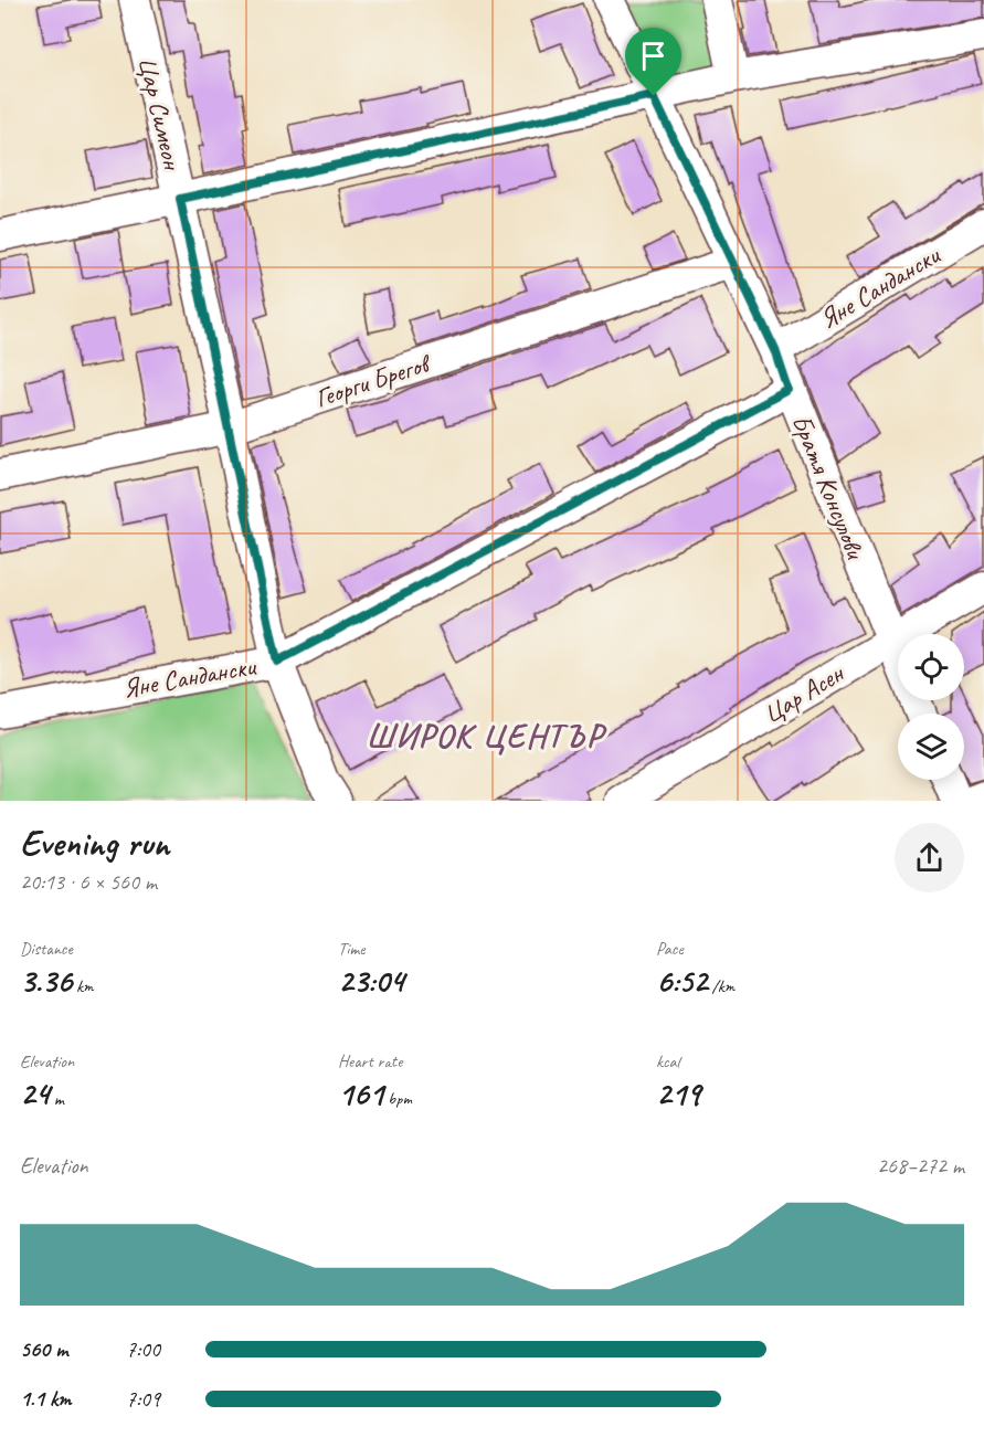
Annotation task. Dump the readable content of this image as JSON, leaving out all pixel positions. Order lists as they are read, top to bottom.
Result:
{
  "streets": {
    "street": [
      "Цар Симеон",
      "Яне Сандански",
      "Георги Брегов",
      "Братя Консулови",
      "Цар Асен"
    ]
  },
  "crossings": [
    ["Цар Симеон", "Яне Сандански"],
    ["Цар Симеон", "Георги Брегов"],
    ["Яне Сандански", "Братя Консулови"],
    ["Георги Брегов", "Братя Консулови"],
    ["Братя Консулови", "Цар Асен"]
  ],
  "districts": ["ШИРОК ЦЕНТЪР"],
  "page": {
    "heading": ["Evening run", "20:13 · 6 × 560 m"],
    "stats": [
      ["Distance", "3.36 km"],
      ["Time", "23:04"],
      ["Pace", "6:52 /km"],
      ["Elevation", "24 m"],
      ["Heart rate", "161 bpm"],
      ["kcal", "219"]
    ],
    "chart": ["Elevation", "268–272 m"],
    "list": [
      {
        "name": "560 m",
        "note": "7:00"
      },
      {
        "name": "1.1 km",
        "note": "7:09"
      }
    ]
  }
}
